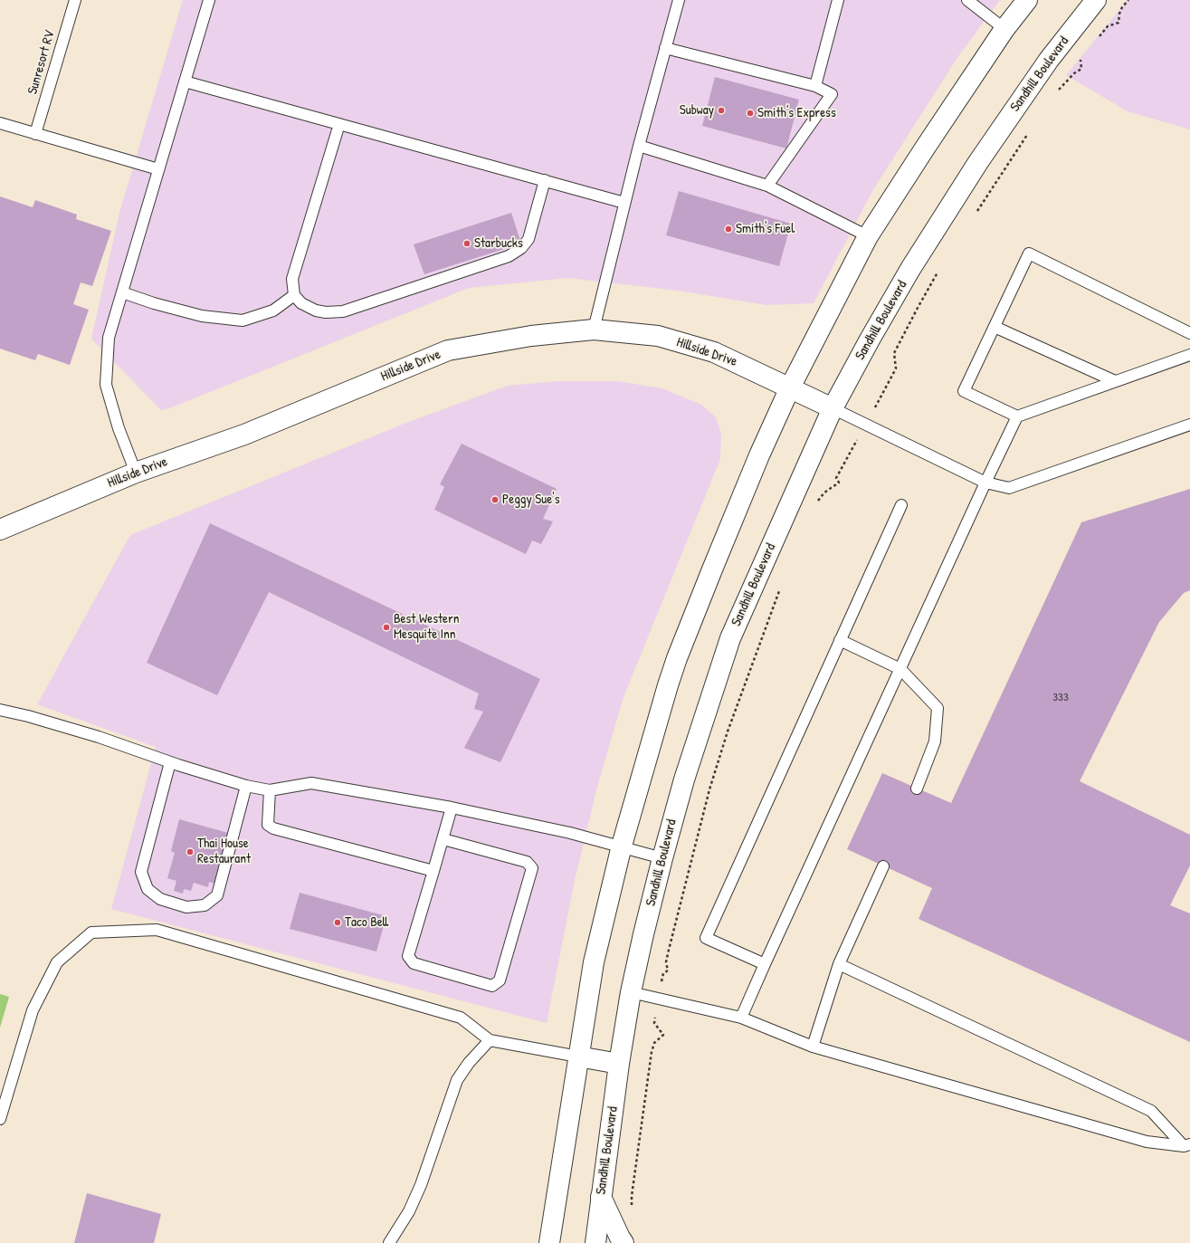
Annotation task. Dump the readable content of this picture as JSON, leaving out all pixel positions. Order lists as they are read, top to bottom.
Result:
{
  "streets": {
    "main road": ["Sandhill Boulevard", "Hillside Drive"],
    "lane": ["Sunresort RV"]
  },
  "crossings": [
    ["Sandhill Boulevard", "Hillside Drive"]
  ],
  "places": [
    "Subway",
    "Smith's Express",
    "Smith's Fuel",
    "Starbucks",
    "Peggy Sue's",
    "Best Western Mesquite Inn",
    "Thai House Restaurant",
    "Taco Bell"
  ],
  "house_numbers": ["333"]
}
